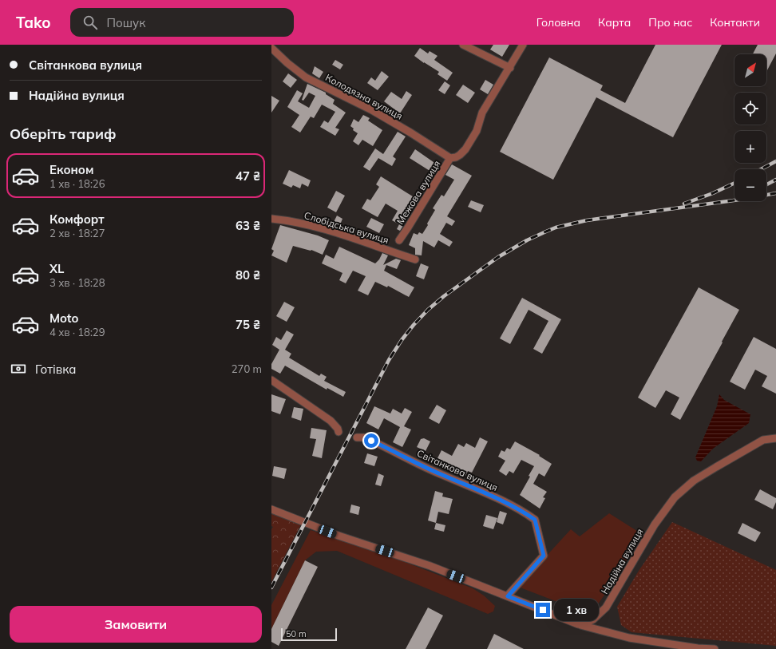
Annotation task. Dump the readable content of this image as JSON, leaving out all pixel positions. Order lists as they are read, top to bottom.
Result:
{
  "streets": {
    "street": [
      "Колодязна вулиця",
      "Межова вулиця",
      "Слобідська вулиця",
      "Світанкова вулиця",
      "Надійна вулиця"
    ]
  },
  "crossings": [
    ["Колодязна вулиця", "Межова вулиця"]
  ],
  "scale_bar": "50 m",
  "north": "top right",
  "page": {
    "header": "Tako",
    "search": "Пошук",
    "nav": [
      "Головна",
      "Карта",
      "Про нас",
      "Контакти"
    ],
    "banner": ["Світанкова вулиця", "Надійна вулиця"],
    "map_buttons": ["+", "−"],
    "heading": "Оберіть тариф",
    "list": [
      {
        "name": "Економ",
        "note": "1 хв · 18:26",
        "value": "47 ₴"
      },
      {
        "name": "Комфорт",
        "note": "2 хв · 18:27",
        "value": "63 ₴"
      },
      {
        "name": "XL",
        "note": "3 хв · 18:28",
        "value": "80 ₴"
      },
      {
        "name": "Moto",
        "note": "4 хв · 18:29",
        "value": "75 ₴"
      }
    ],
    "pay": ["Готівка", "270 m"],
    "bubble": "1 хв",
    "buttons": "Замовити",
    "scale": "50 m"
  }
}
